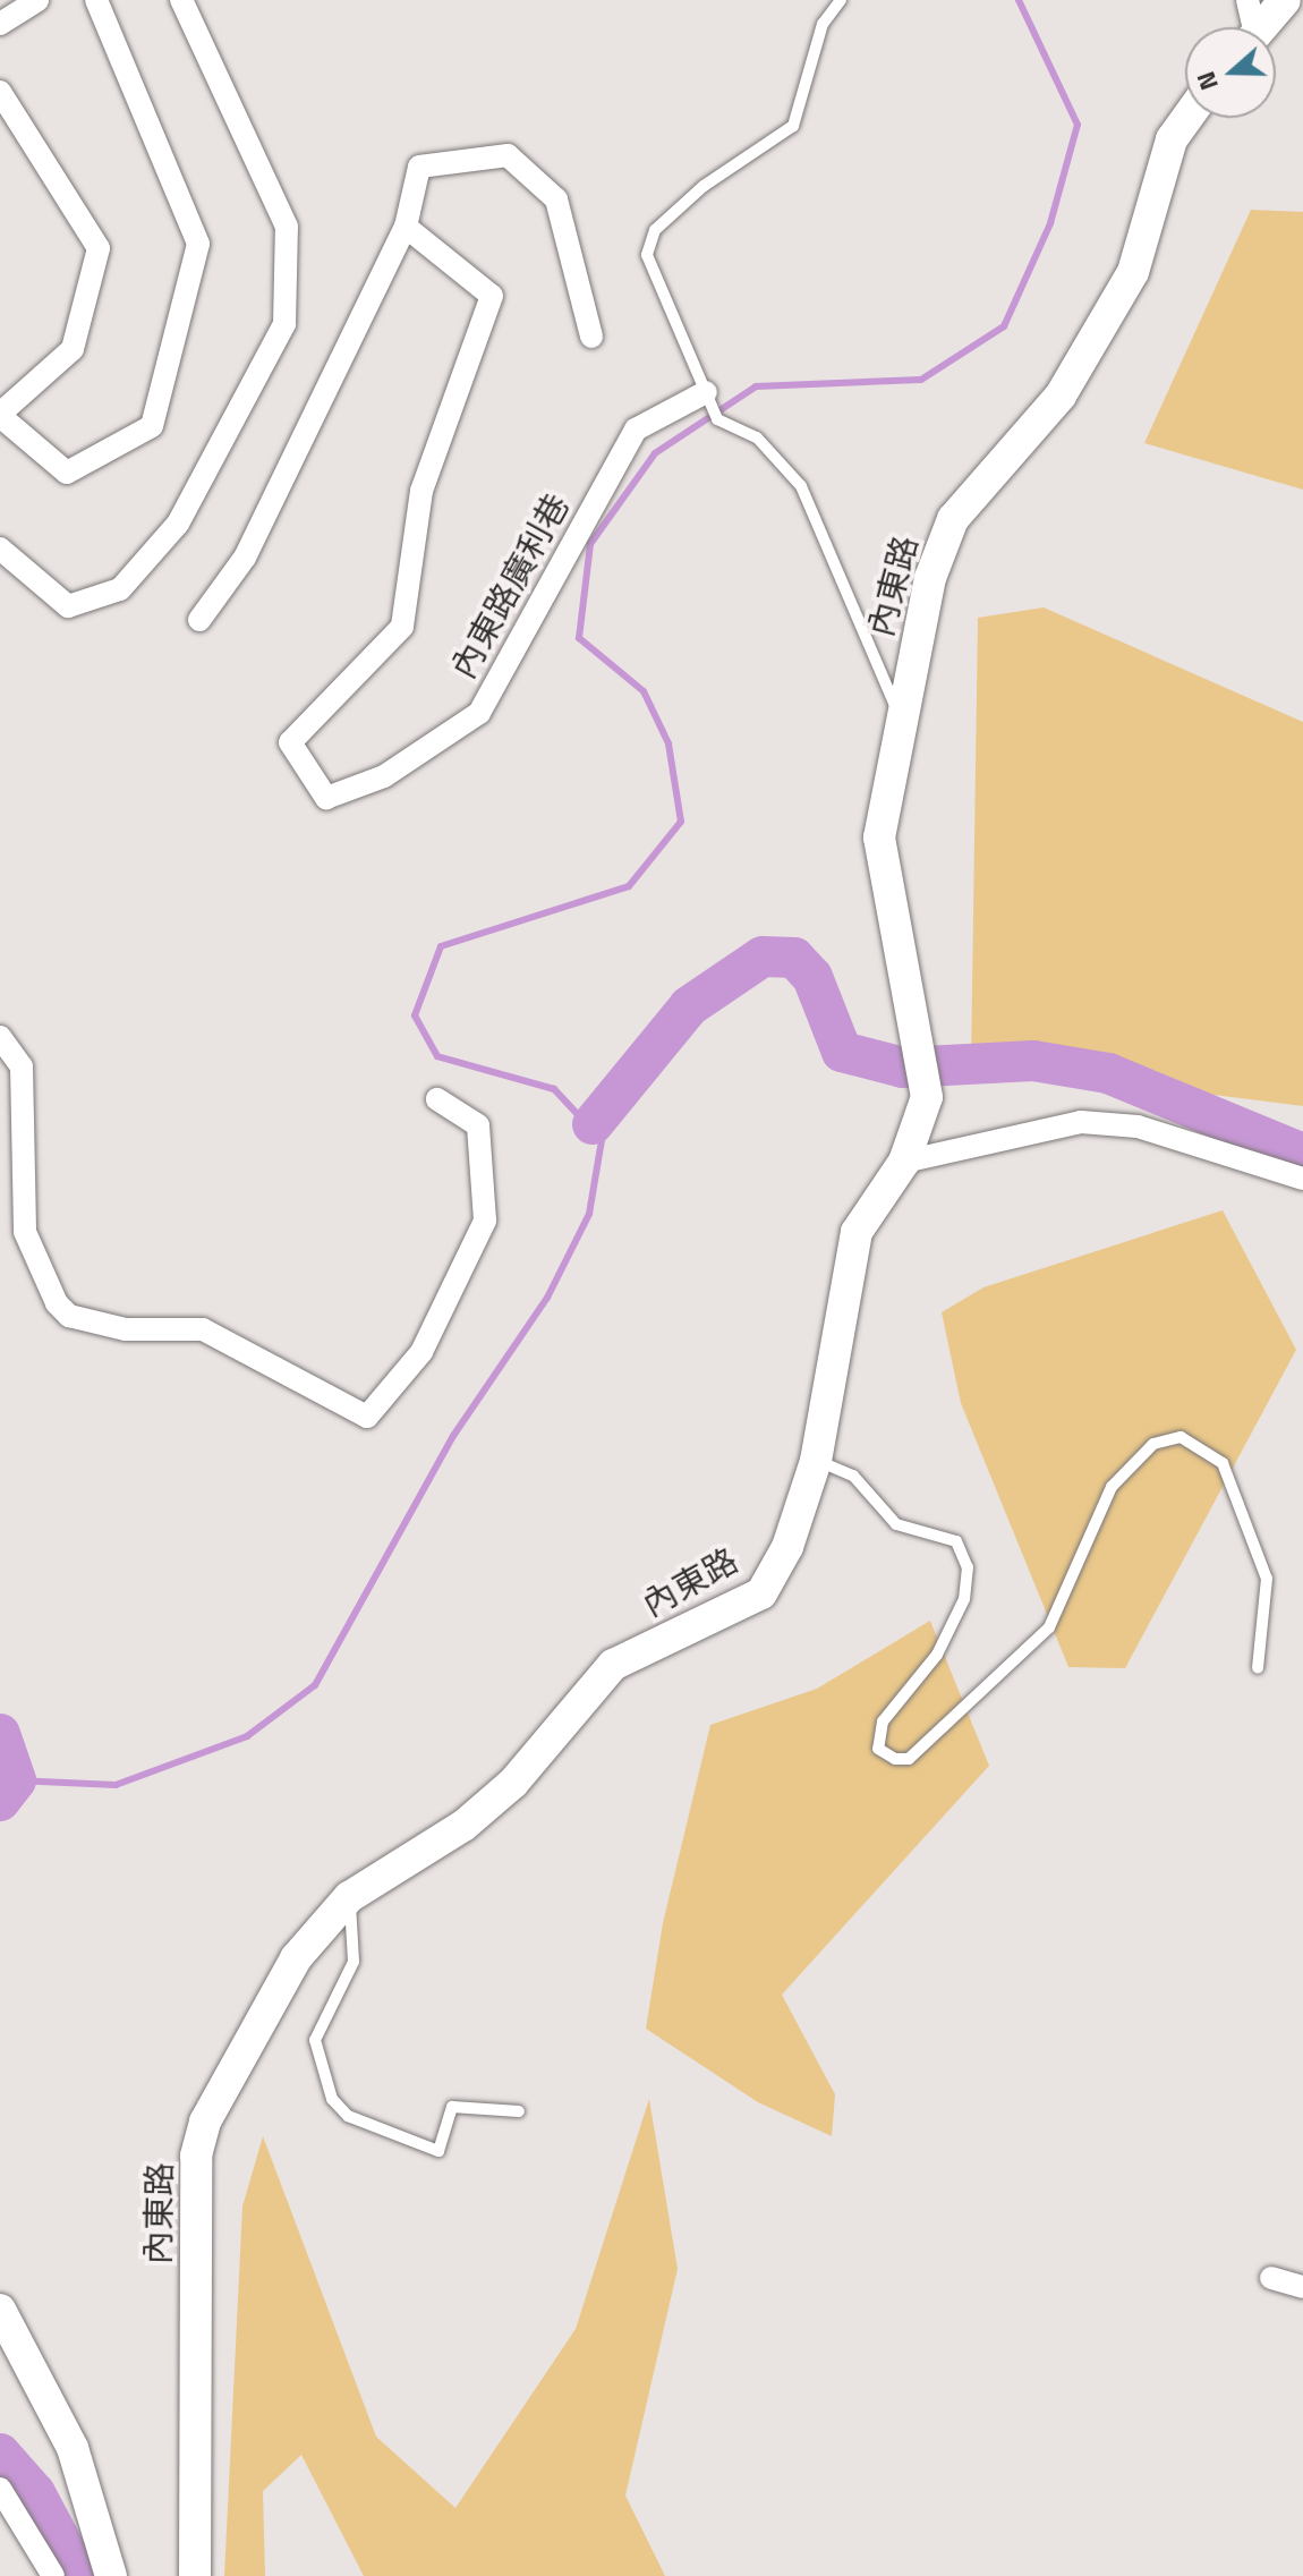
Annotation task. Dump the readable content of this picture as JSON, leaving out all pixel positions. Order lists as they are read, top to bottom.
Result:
{
  "streets": {
    "street": ["內東路廣利巷", "內東路"]
  },
  "north": "left"
}
